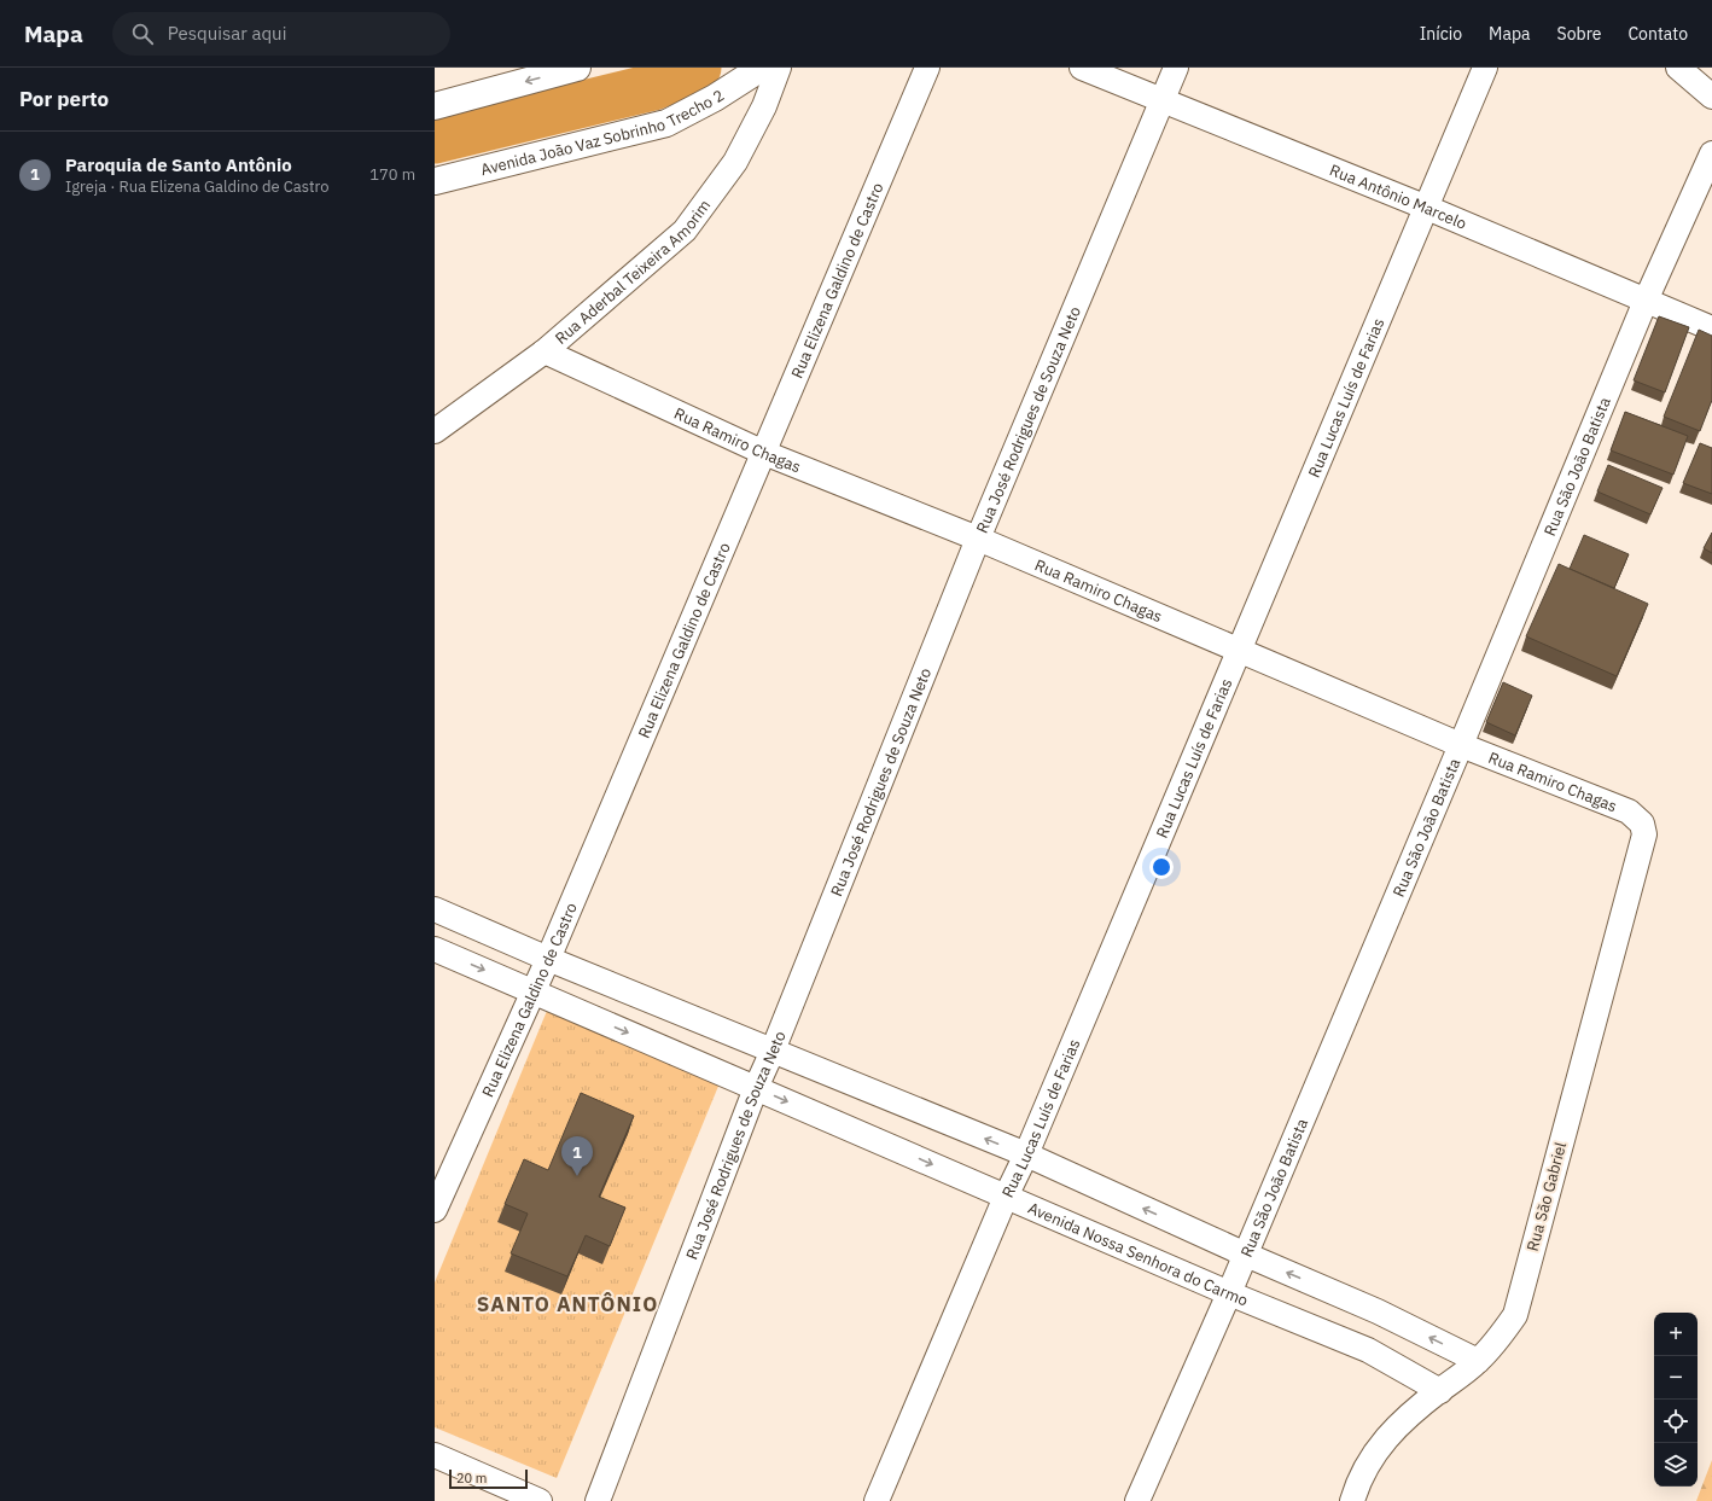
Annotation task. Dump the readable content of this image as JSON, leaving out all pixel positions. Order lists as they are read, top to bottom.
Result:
{
  "streets": {
    "street": [
      "Avenida João Vaz Sobrinho Trecho 2",
      "Rua Antônio Marcelo",
      "Rua Aderbal Teixeira Amorim",
      "Rua Elizena Galdino de Castro",
      "Rua Lucas Luís de Farias",
      "Rua José Rodrigues de Souza Neto",
      "Rua Ramiro Chagas",
      "Rua São João Batista",
      "Rua São Gabriel",
      "Avenida Nossa Senhora do Carmo"
    ]
  },
  "crossings": [
    ["Rua Antônio Marcelo", "Rua Lucas Luís de Farias"],
    ["Rua Antônio Marcelo", "Rua José Rodrigues de Souza Neto"],
    ["Rua Antônio Marcelo", "Rua São João Batista"],
    ["Rua Aderbal Teixeira Amorim", "Rua Ramiro Chagas"],
    ["Rua Elizena Galdino de Castro", "Rua Ramiro Chagas"],
    ["Rua Elizena Galdino de Castro", "Avenida Nossa Senhora do Carmo"],
    ["Rua Lucas Luís de Farias", "Rua Ramiro Chagas"],
    ["Rua Lucas Luís de Farias", "Avenida Nossa Senhora do Carmo"],
    ["Rua José Rodrigues de Souza Neto", "Rua Ramiro Chagas"],
    ["Rua José Rodrigues de Souza Neto", "Avenida Nossa Senhora do Carmo"],
    ["Rua Ramiro Chagas", "Rua São João Batista"],
    ["Rua Ramiro Chagas", "Rua São Gabriel"],
    ["Rua São João Batista", "Avenida Nossa Senhora do Carmo"],
    ["Rua São Gabriel", "Avenida Nossa Senhora do Carmo"]
  ],
  "districts": ["SANTO ANTÔNIO"],
  "scale_bar": "20 m",
  "page": {
    "header": "Mapa",
    "search": "Pesquisar aqui",
    "nav": [
      "Início",
      "Mapa",
      "Sobre",
      "Contato"
    ],
    "heading": "Por perto",
    "list": [
      {
        "mark": "1",
        "name": "Paroquia de Santo Antônio",
        "note": "Igreja · Rua Elizena Galdino de Castro",
        "value": "170 m"
      }
    ],
    "pins": "1",
    "map_buttons": ["+", "−"],
    "scale": "20 m"
  }
}
